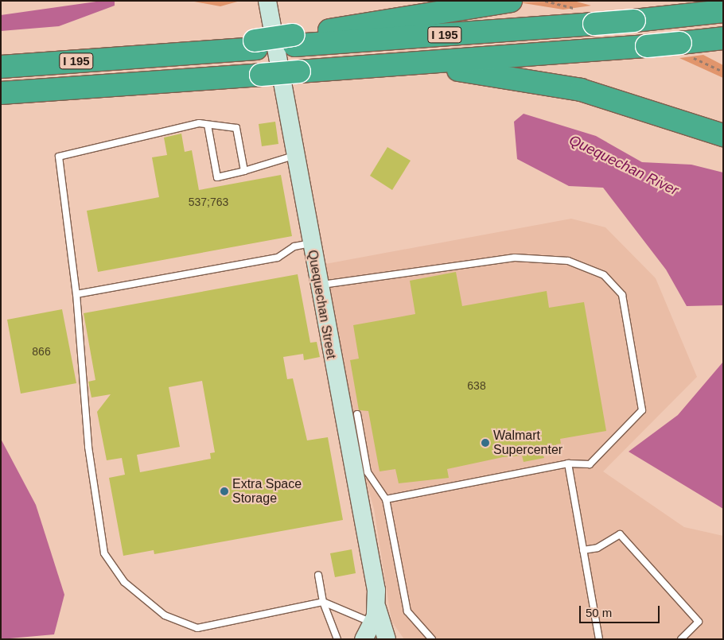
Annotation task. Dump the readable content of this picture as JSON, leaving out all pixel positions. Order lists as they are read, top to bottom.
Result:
{
  "streets": {
    "highway": ["I 195"],
    "main road": ["Quequechan Street"]
  },
  "water": ["Quequechan River"],
  "places": ["Walmart Supercenter", "Extra Space Storage"],
  "house_numbers": ["537;763", "866", "638"],
  "scale_bar": "50 m"
}
